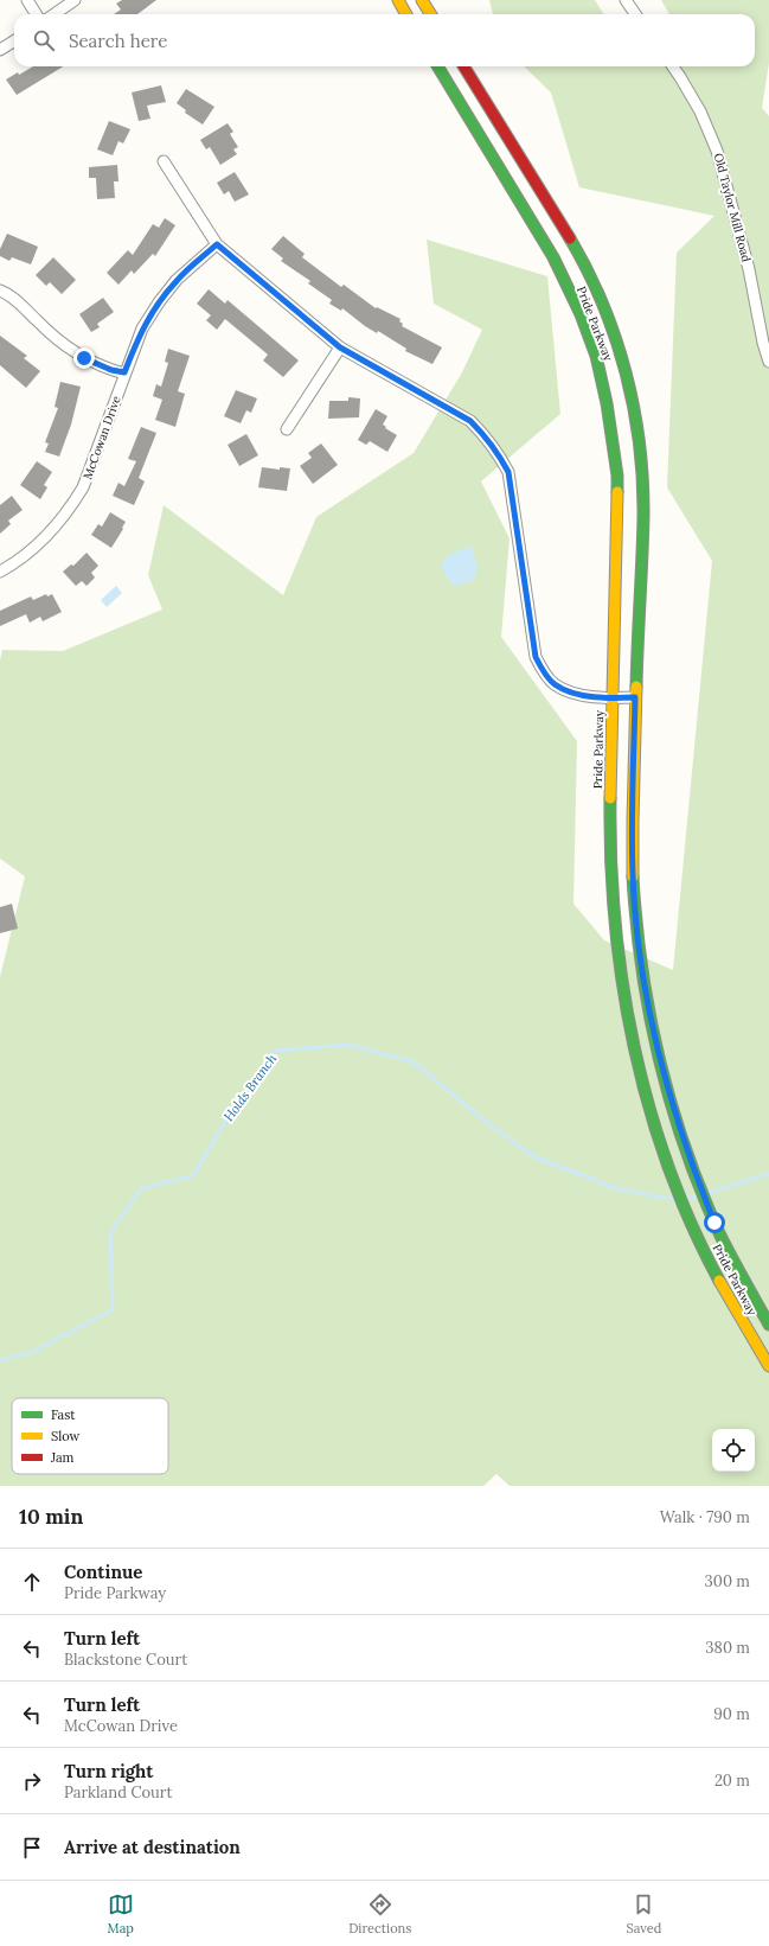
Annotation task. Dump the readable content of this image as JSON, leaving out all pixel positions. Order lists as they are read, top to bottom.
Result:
{
  "streets": {
    "main road": ["Pride Parkway"],
    "street": ["Old Taylor Mill Road", "McCowan Drive"]
  },
  "water": ["Holds Branch"],
  "legend": ["Fast", "Slow", "Jam"],
  "page": {
    "search": "Search here",
    "heading": ["10 min", "Walk · 790 m"],
    "list": [
      ["Continue", "Pride Parkway", "300 m"],
      ["Turn left", "Blackstone Court", "380 m"],
      ["Turn left", "McCowan Drive", "90 m"],
      ["Turn right", "Parkland Court", "20 m"],
      "Arrive at destination"
    ],
    "nav": ["Map", "Directions", "Saved"]
  }
}
